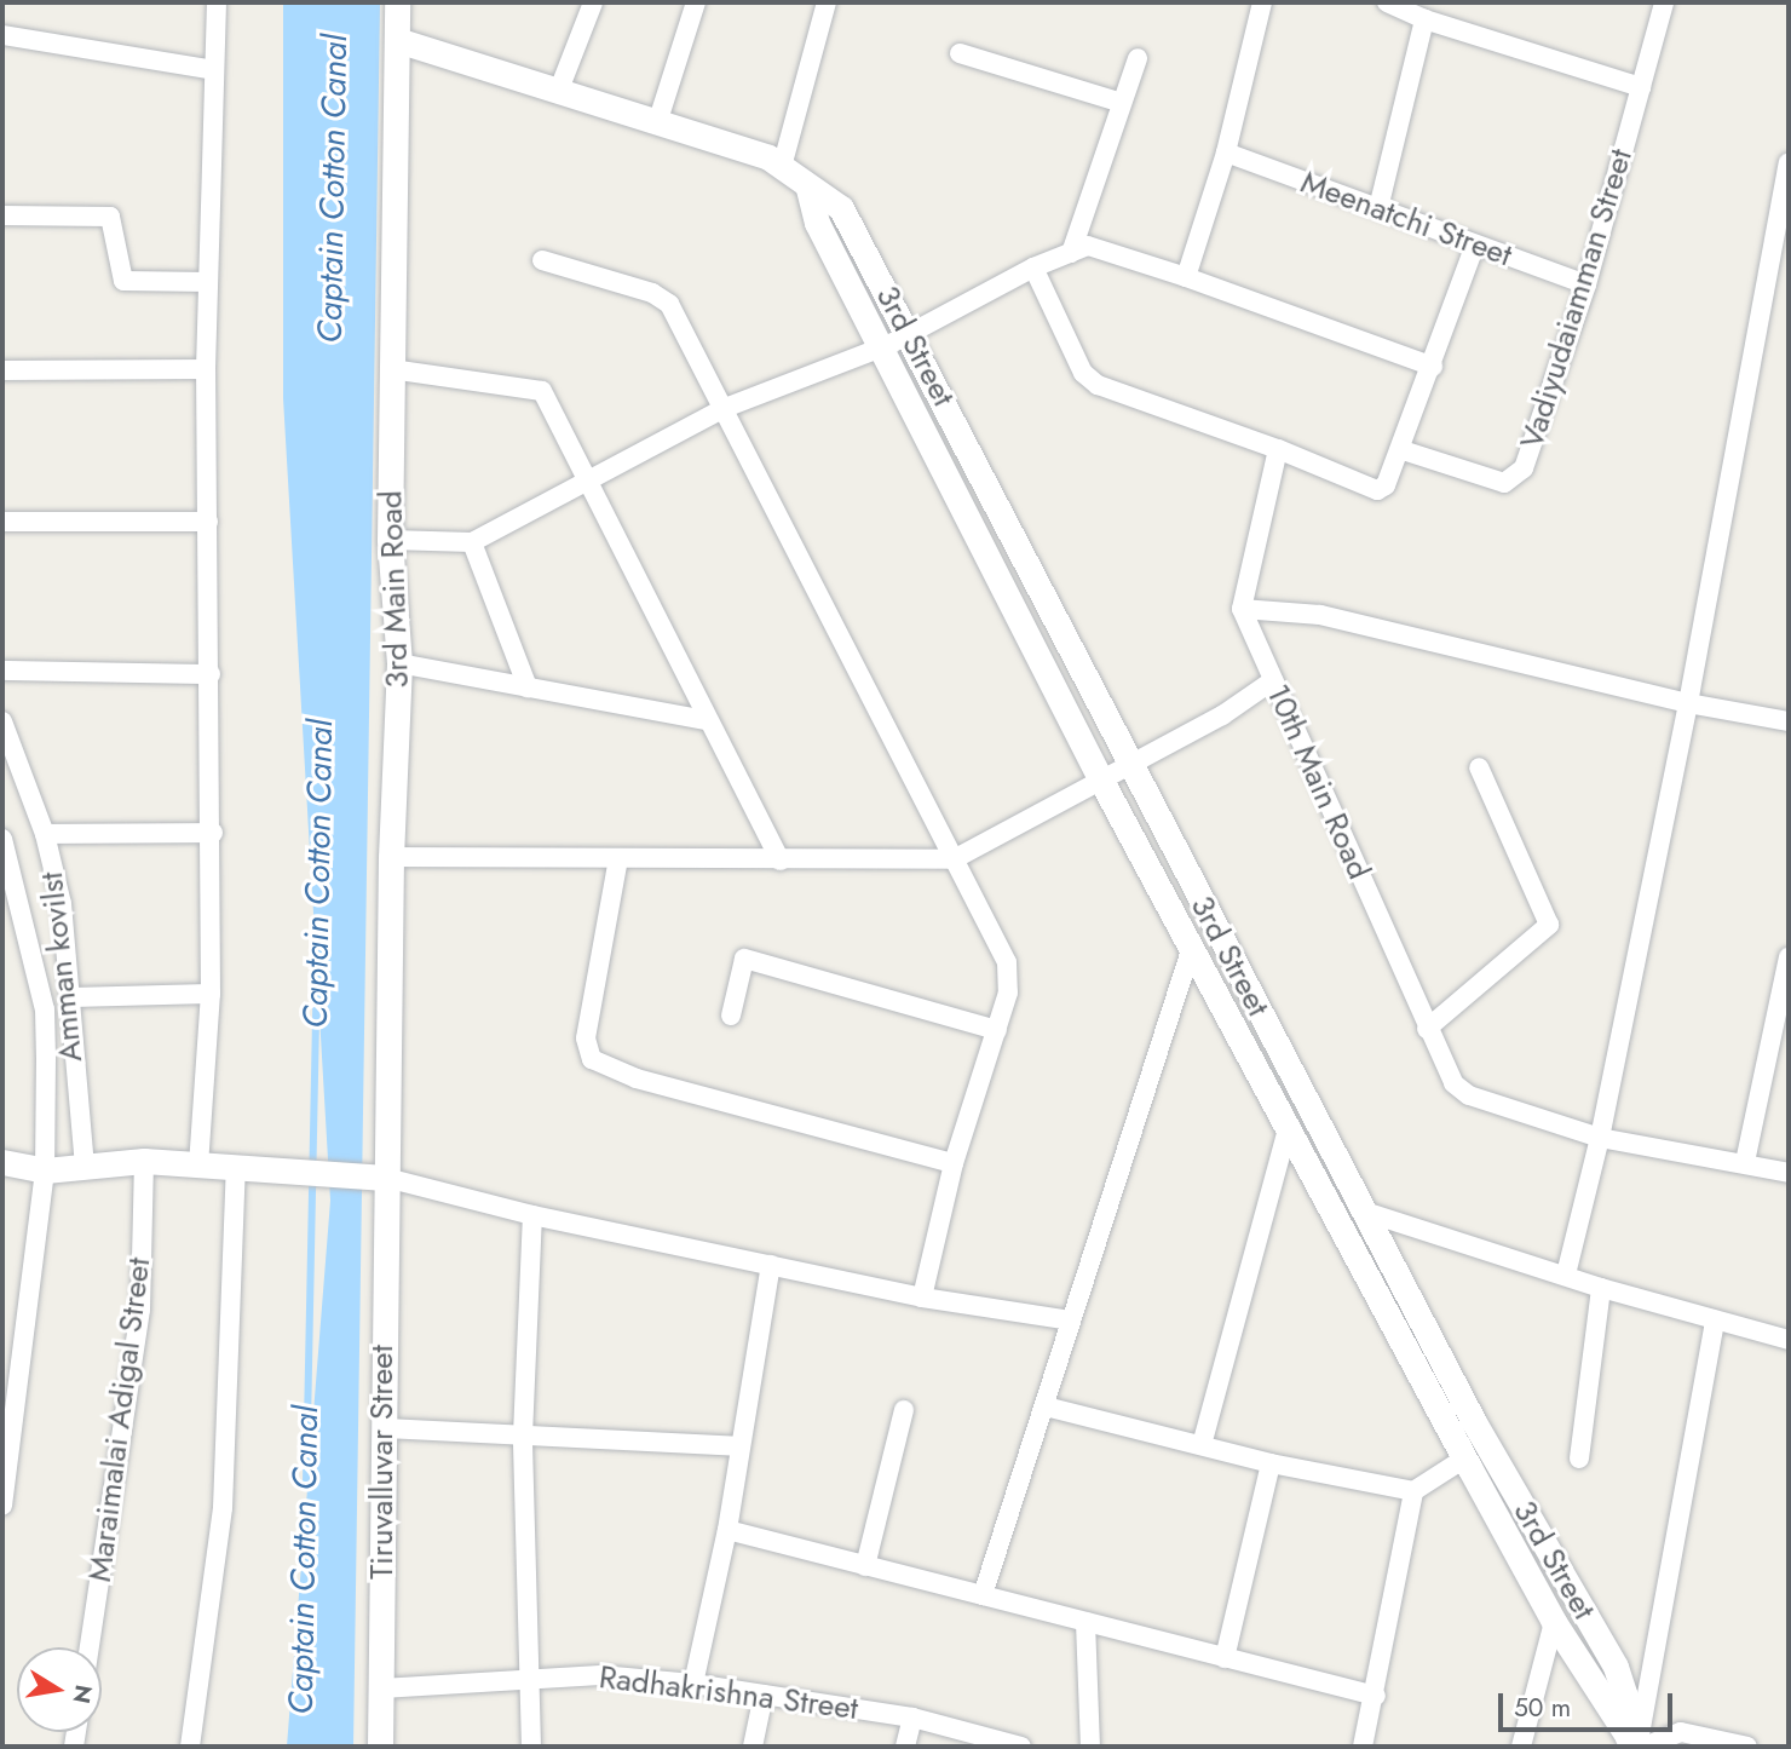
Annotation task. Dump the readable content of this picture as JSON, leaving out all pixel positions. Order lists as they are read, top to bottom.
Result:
{
  "streets": {
    "street": [
      "Meenatchi Street",
      "Vadiyudaiamman Street",
      "3rd Street",
      "3rd Main Road",
      "10th Main Road",
      "Amman kovilst",
      "Maraimalai Adigal Street",
      "Tiruvalluvar Street",
      "Radhakrishna Street"
    ]
  },
  "crossings": [
    ["Meenatchi Street", "Vadiyudaiamman Street"],
    ["3rd Street", "3rd Main Road"],
    ["3rd Main Road", "Tiruvalluvar Street"],
    ["Tiruvalluvar Street", "Radhakrishna Street"]
  ],
  "water": ["Captain Cotton Canal"],
  "scale_bar": "50 m",
  "north": "right"
}
